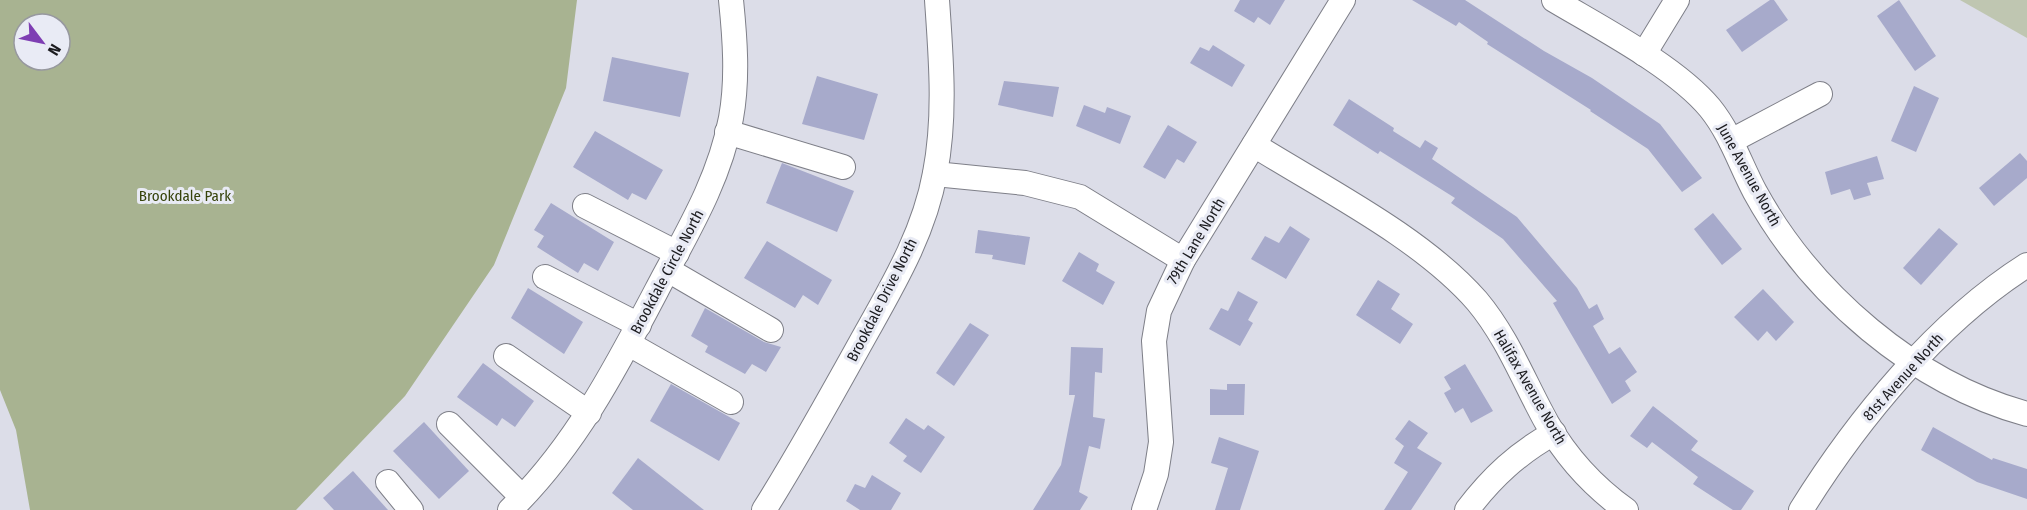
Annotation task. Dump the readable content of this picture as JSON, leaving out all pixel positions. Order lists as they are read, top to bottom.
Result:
{
  "streets": {
    "street": [
      "June Avenue North",
      "79th Lane North",
      "Brookdale Circle North",
      "Brookdale Drive North",
      "81st Avenue North",
      "Halifax Avenue North"
    ]
  },
  "crossings": [
    ["June Avenue North", "81st Avenue North"],
    ["79th Lane North", "Halifax Avenue North"]
  ],
  "parks": ["Brookdale Park"],
  "north": "bottom right"
}
